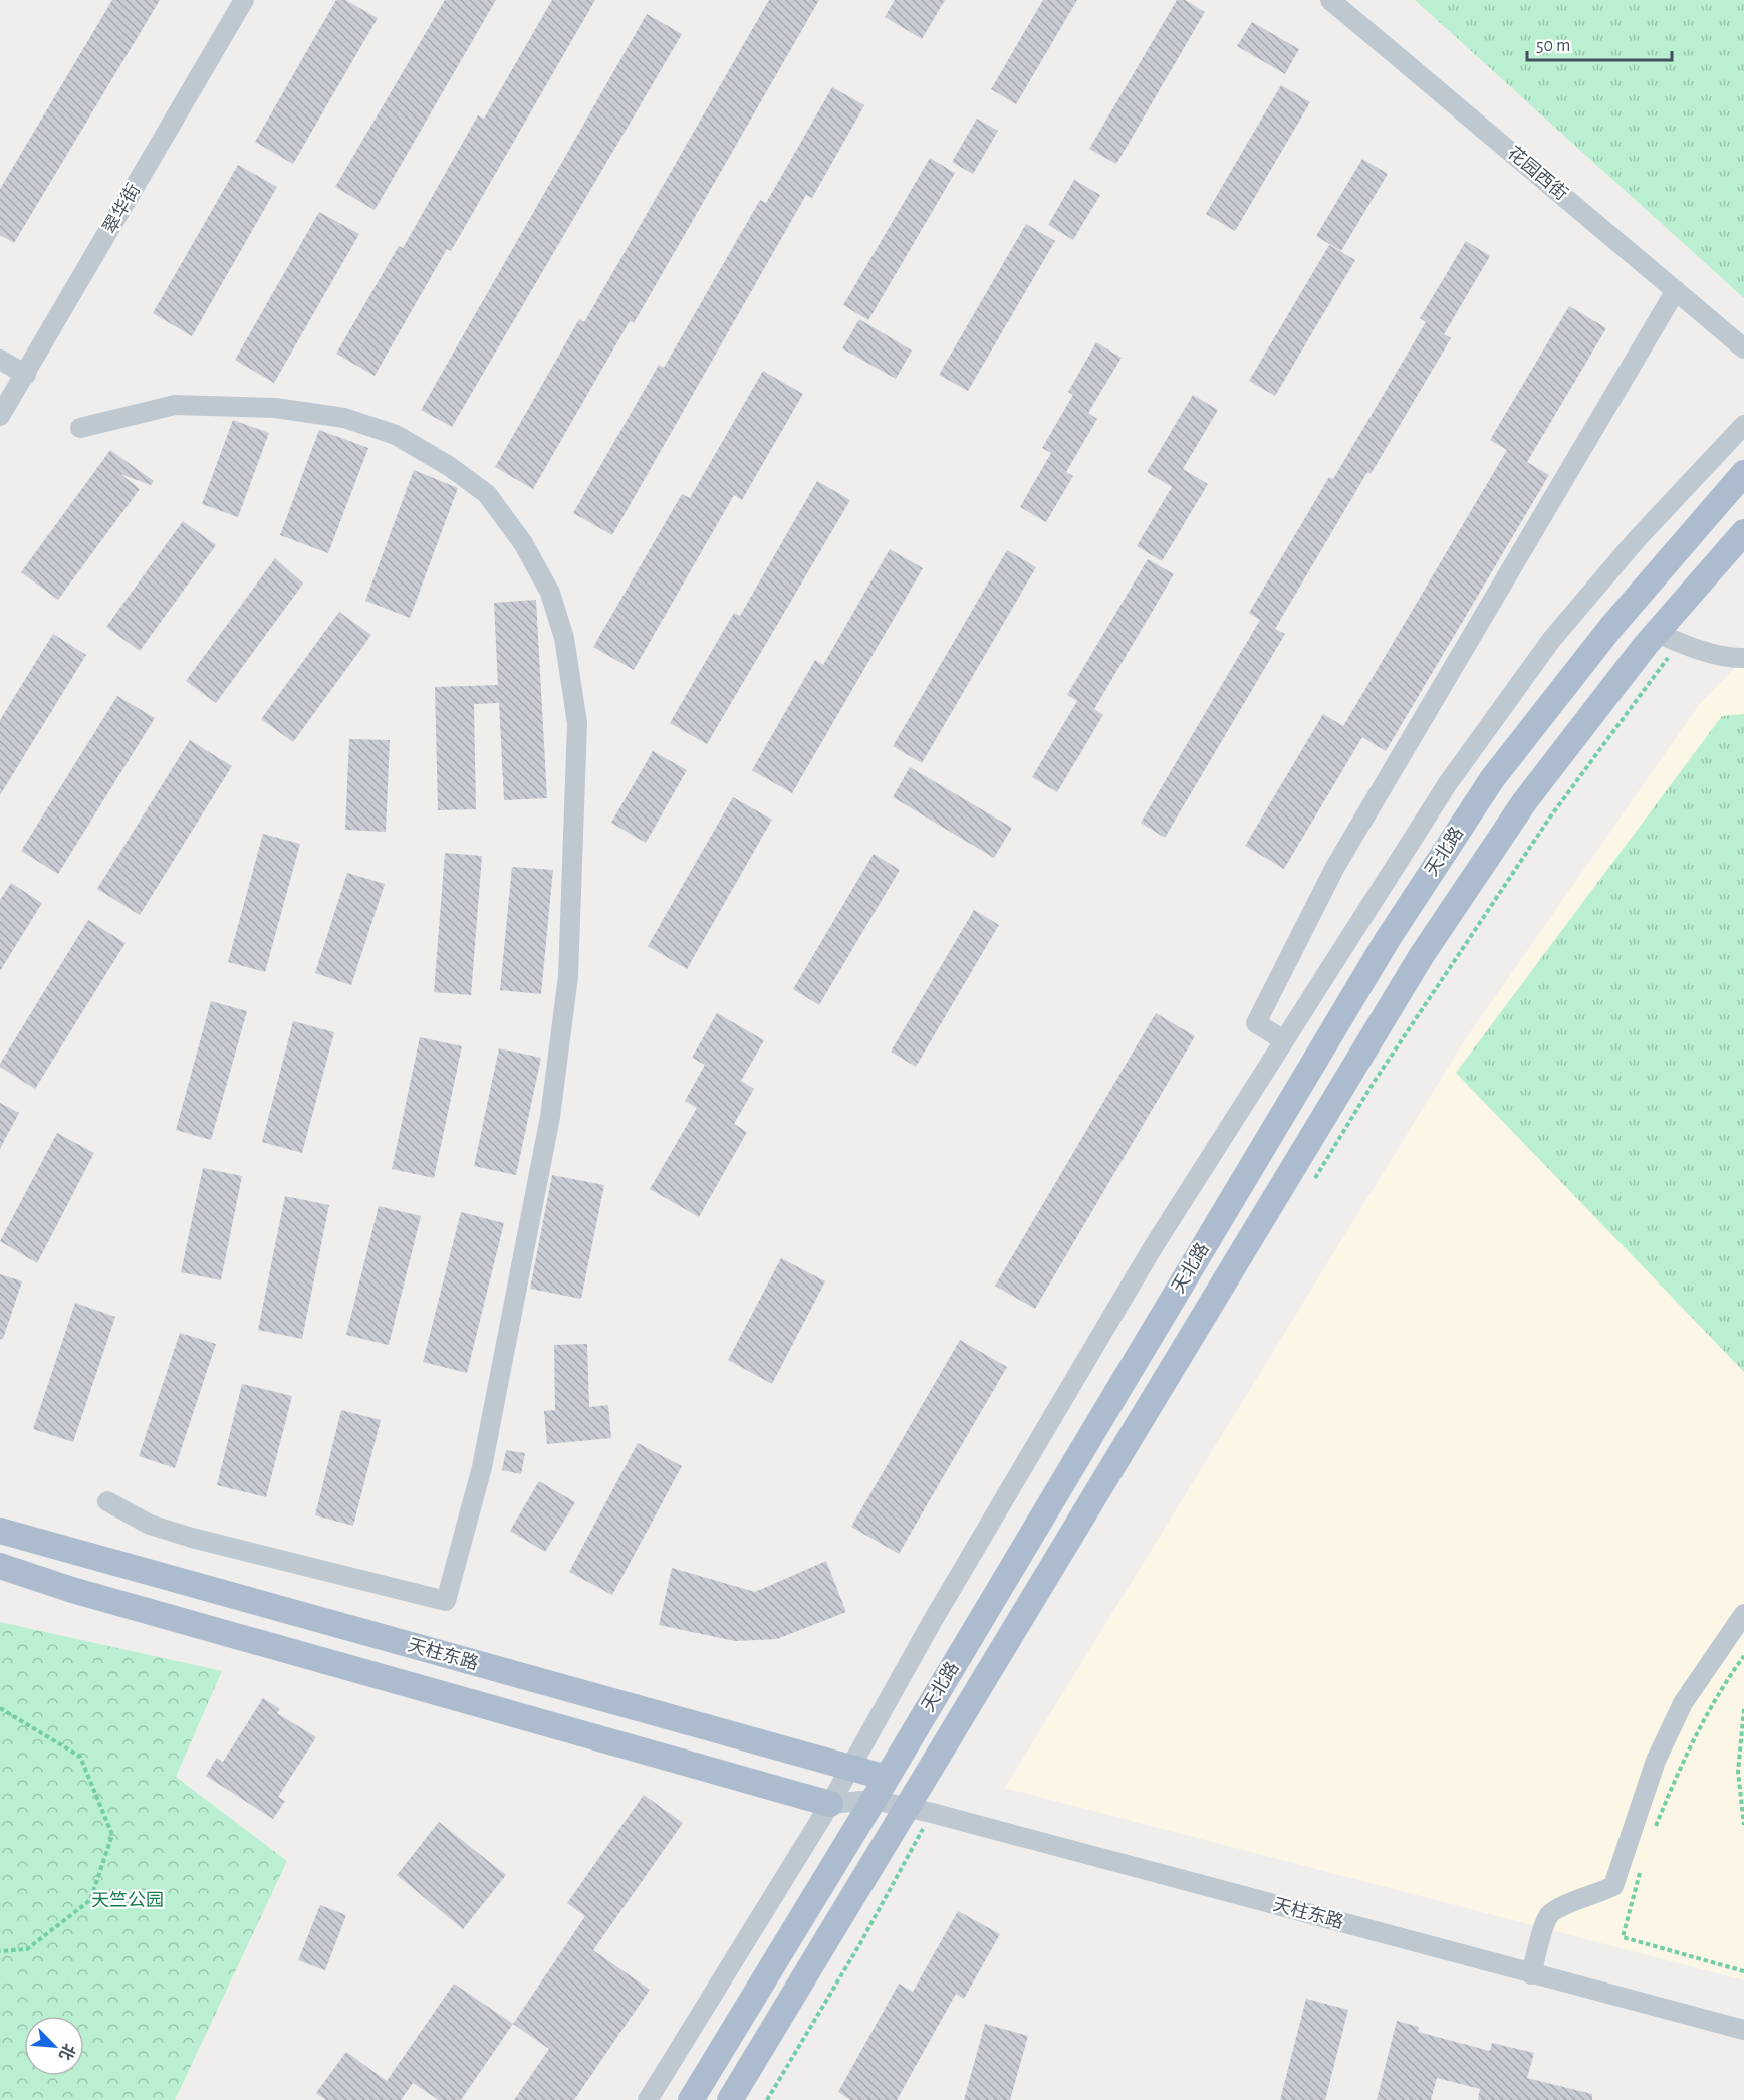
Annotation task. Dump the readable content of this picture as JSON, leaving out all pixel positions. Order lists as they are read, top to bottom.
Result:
{
  "streets": {
    "main road": ["天北路", "天柱东路"],
    "street": ["花园西街", "翠华街"]
  },
  "crossings": [
    ["天北路", "天柱东路"]
  ],
  "parks": ["天竺公园"],
  "scale_bar": "50 m",
  "north": "bottom right"
}
